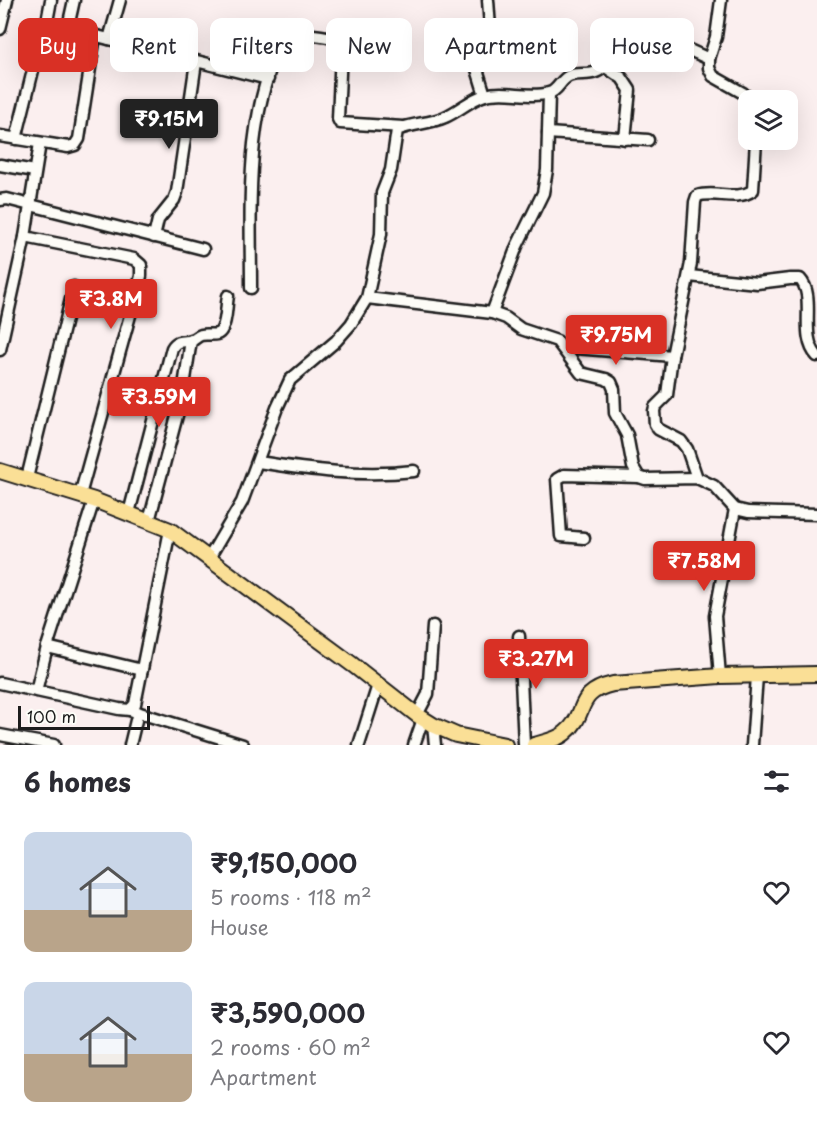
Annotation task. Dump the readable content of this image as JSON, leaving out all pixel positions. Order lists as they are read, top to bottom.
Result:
{
  "scale_bar": "100 m",
  "page": {
    "chip": [
      "Buy",
      "Rent",
      "Filters",
      "New",
      "Apartment",
      "House"
    ],
    "price": [
      "₹9.15M",
      "₹3.8M",
      "₹9.75M",
      "₹3.59M",
      "₹7.58M",
      "₹3.27M"
    ],
    "scale": "100 m",
    "heading": "6 homes",
    "list": [
      {
        "name": "₹9,150,000",
        "note": "5 rooms · 118 m² · House"
      },
      {
        "name": "₹3,590,000",
        "note": "2 rooms · 60 m² · Apartment"
      }
    ]
  }
}
